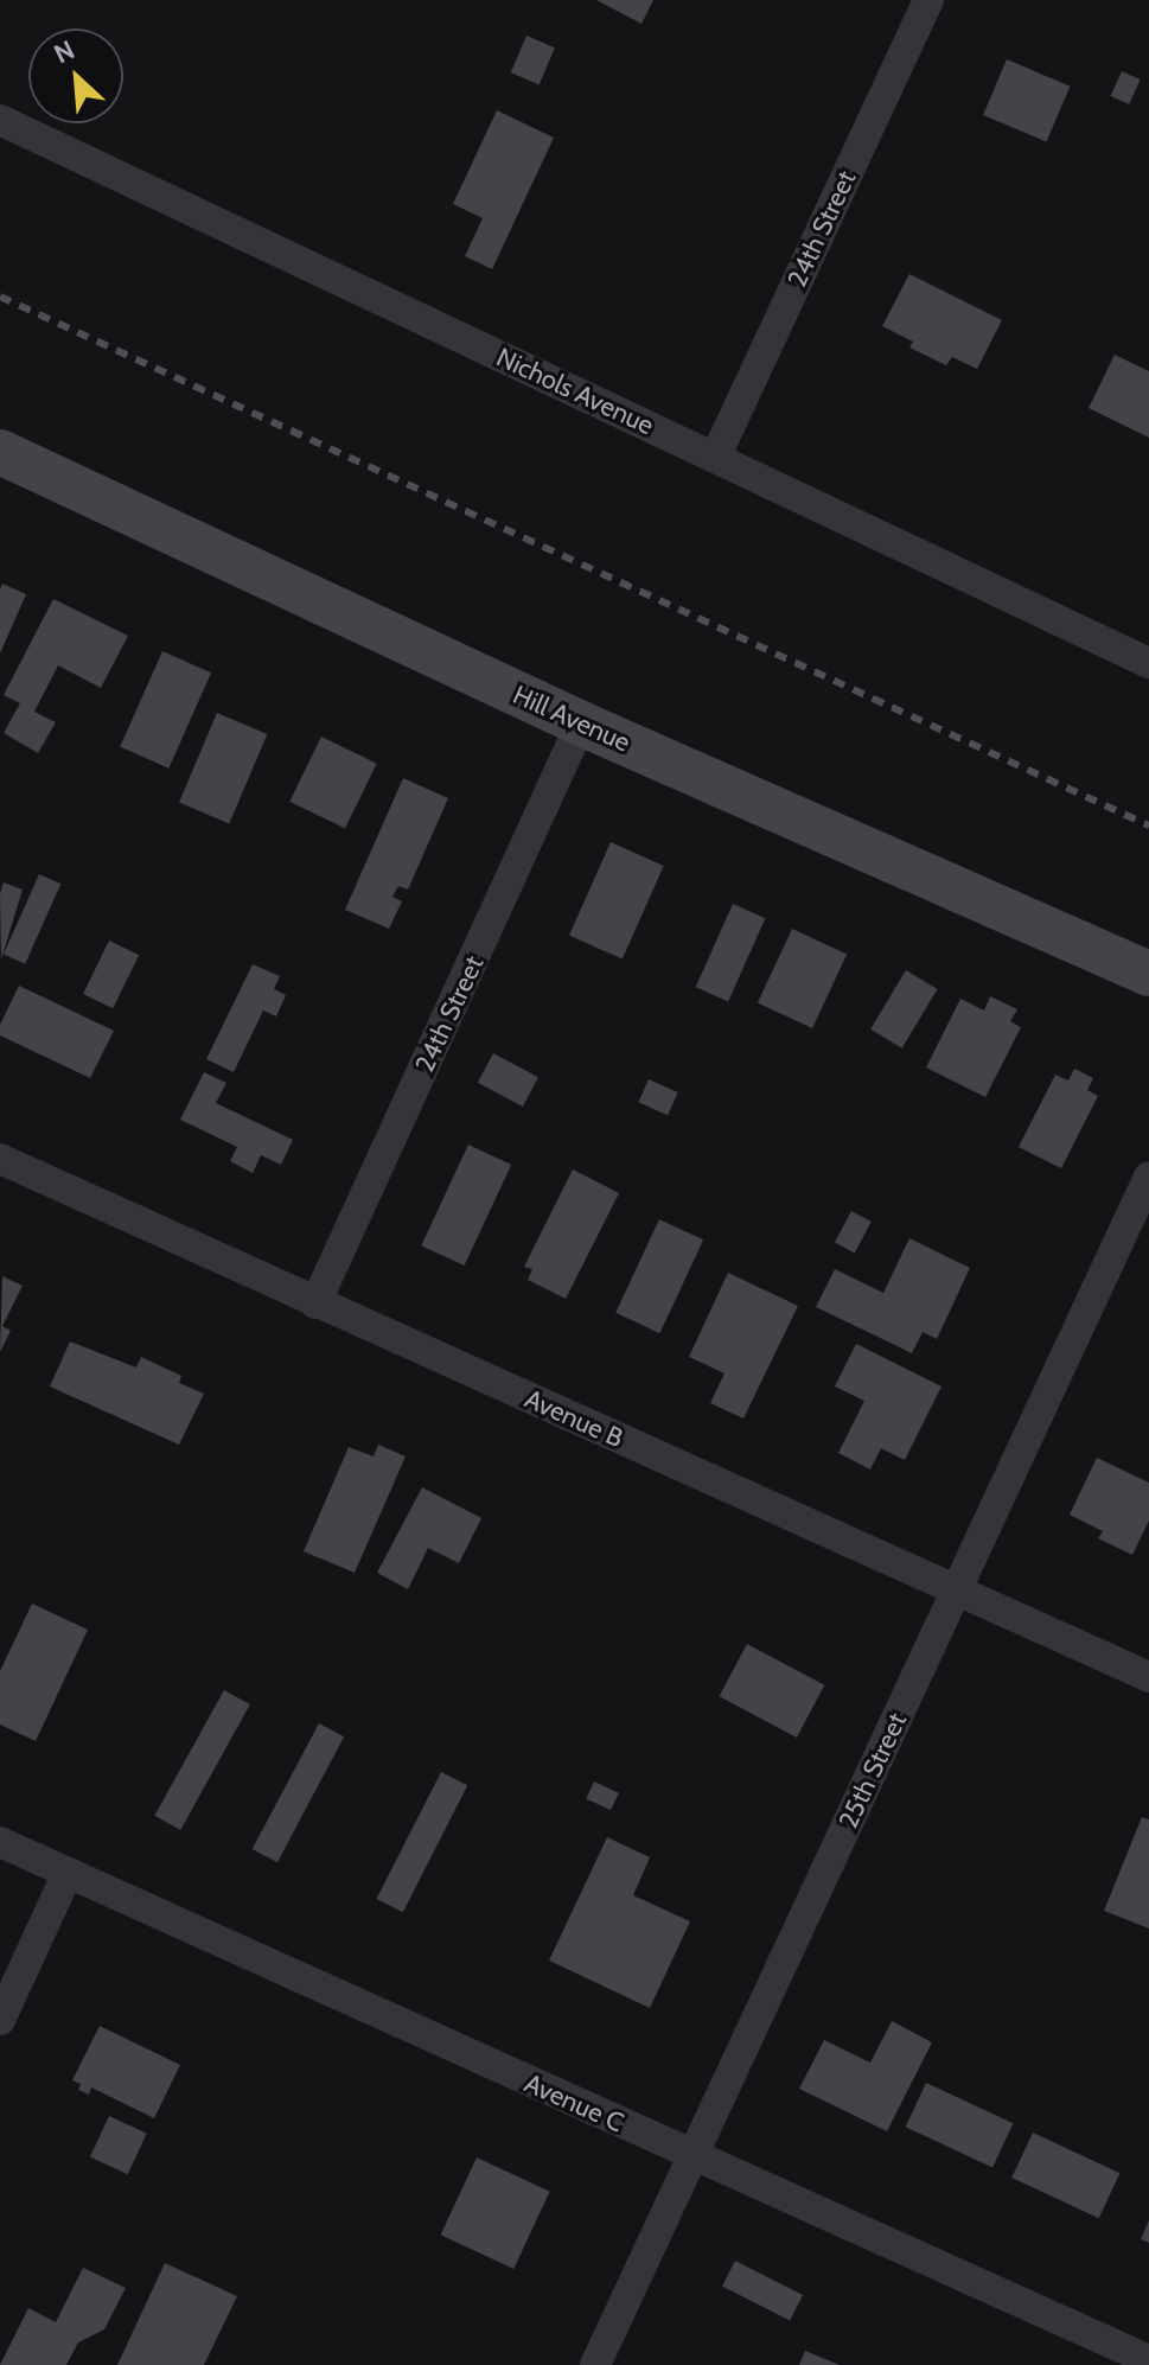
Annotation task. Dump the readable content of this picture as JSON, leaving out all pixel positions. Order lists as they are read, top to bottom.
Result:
{
  "streets": {
    "street": [
      "24th Street",
      "Nichols Avenue",
      "Hill Avenue",
      "Avenue B",
      "25th Street",
      "Avenue C"
    ]
  },
  "crossings": [
    ["24th Street", "Nichols Avenue"],
    ["24th Street", "Hill Avenue"],
    ["24th Street", "Avenue B"],
    ["Avenue B", "25th Street"],
    ["25th Street", "Avenue C"]
  ],
  "north": "top left"
}
